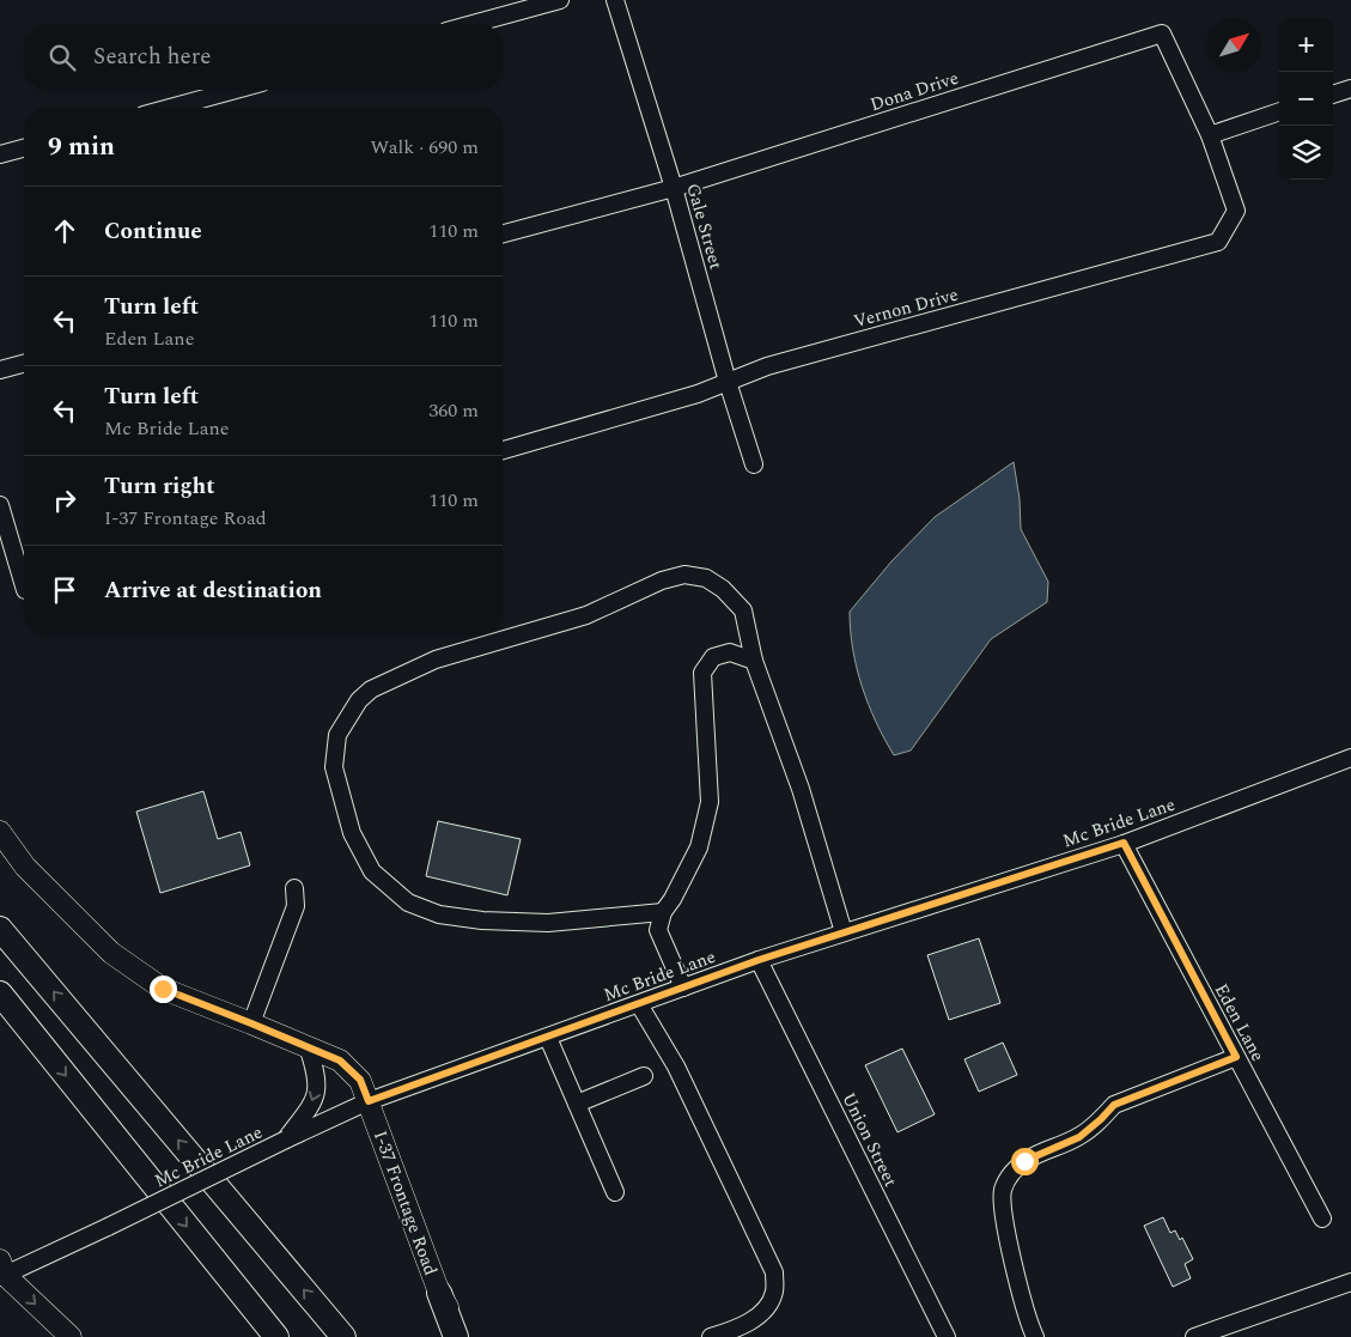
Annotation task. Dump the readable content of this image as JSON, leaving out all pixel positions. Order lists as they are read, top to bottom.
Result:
{
  "streets": {
    "main road": ["I-37 Frontage Road"],
    "street": [
      "Dona Drive",
      "Gale Street",
      "Vernon Drive",
      "Mc Bride Lane",
      "Eden Lane",
      "Union Street"
    ]
  },
  "crossings": [
    ["Dona Drive", "Gale Street"],
    ["Dona Drive", "Vernon Drive"],
    ["Gale Street", "Vernon Drive"],
    ["Mc Bride Lane", "Eden Lane"],
    ["Mc Bride Lane", "Union Street"],
    ["Mc Bride Lane", "I-37 Frontage Road"]
  ],
  "north": "top right",
  "page": {
    "map_buttons": ["+", "−"],
    "search": "Search here",
    "heading": ["9 min", "Walk · 690 m"],
    "list": [
      ["Continue", "110 m"],
      ["Turn left", "Eden Lane", "110 m"],
      ["Turn left", "Mc Bride Lane", "360 m"],
      ["Turn right", "I-37 Frontage Road", "110 m"],
      "Arrive at destination"
    ]
  }
}
